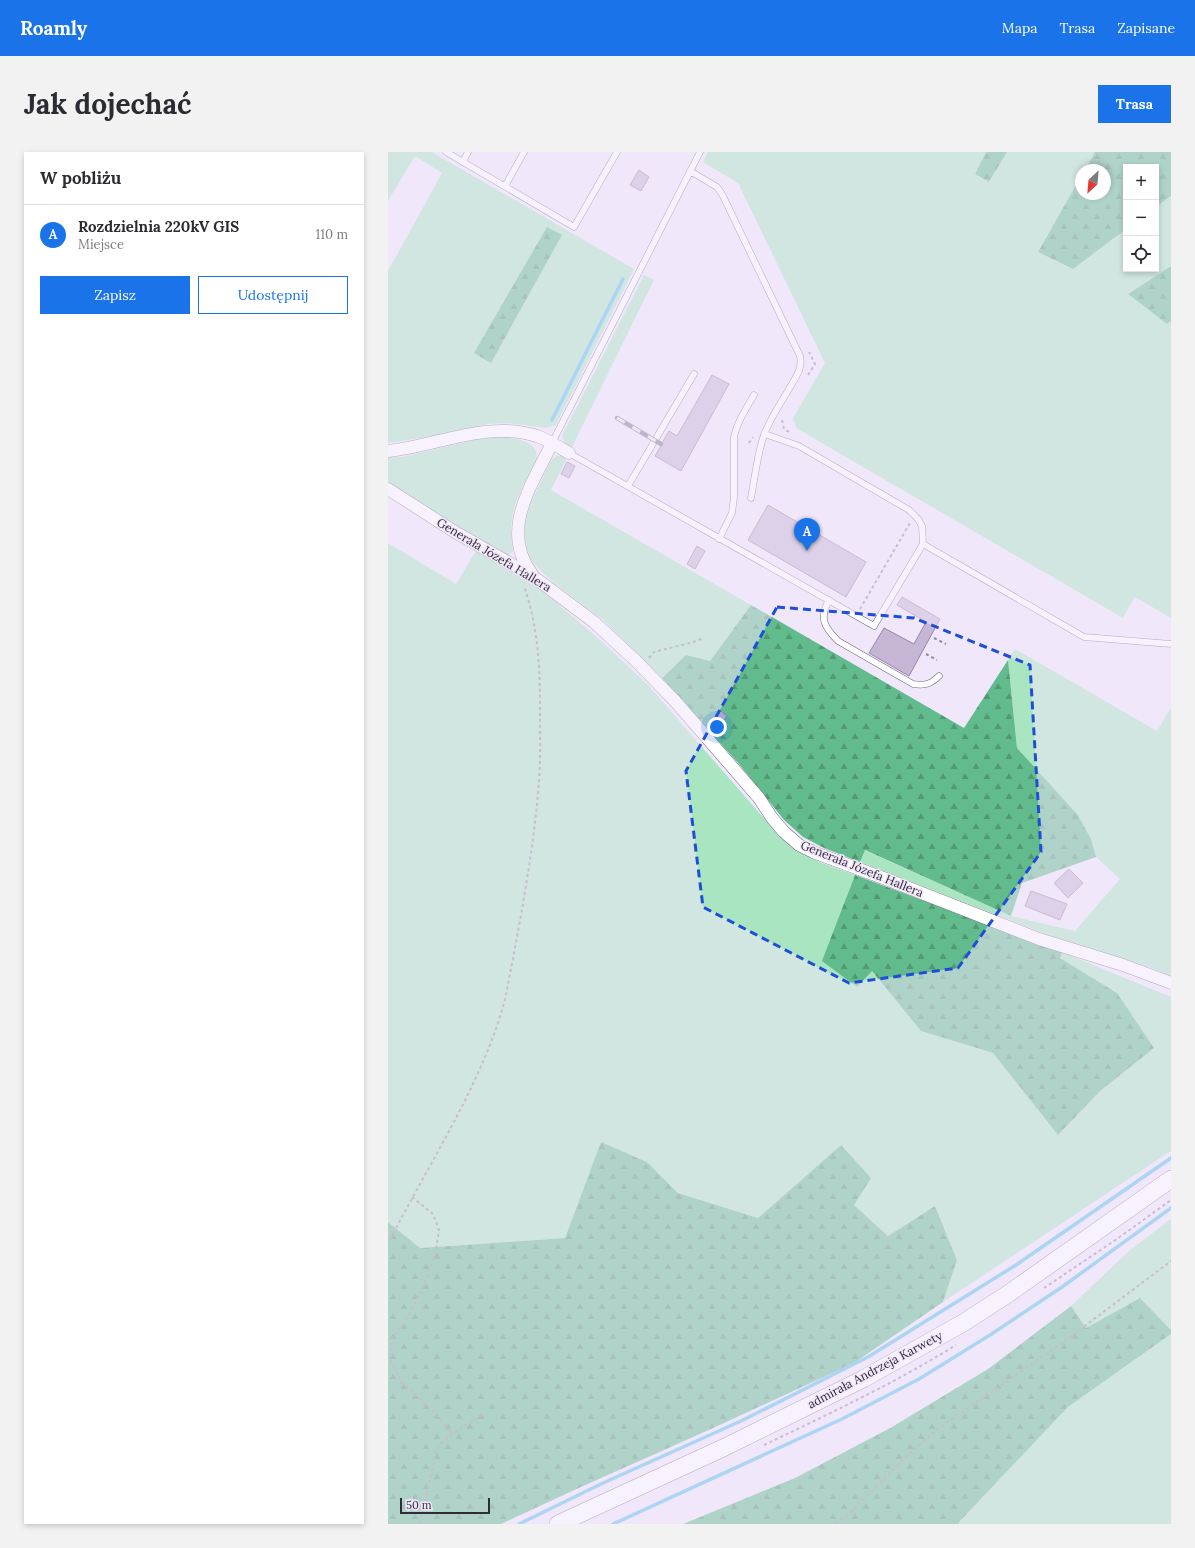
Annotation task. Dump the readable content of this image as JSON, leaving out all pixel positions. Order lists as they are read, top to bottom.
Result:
{
  "streets": {
    "main road": ["admirała Andrzeja Karwety"],
    "street": ["Generała Józefa Hallera"]
  },
  "scale_bar": "50 m",
  "north": "bottom left",
  "page": {
    "header": "Roamly",
    "nav": ["Mapa", "Trasa", "Zapisane"],
    "buttons": [
      "Trasa",
      ["Zapisz", "Udostępnij"]
    ],
    "title": "Jak dojechać",
    "heading": "W pobliżu",
    "map_buttons": ["+", "−"],
    "list": [
      {
        "mark": "A",
        "name": "Rozdzielnia 220kV GIS",
        "note": "Miejsce",
        "value": "110 m"
      }
    ],
    "pins": "A",
    "scale": "50 m"
  }
}
